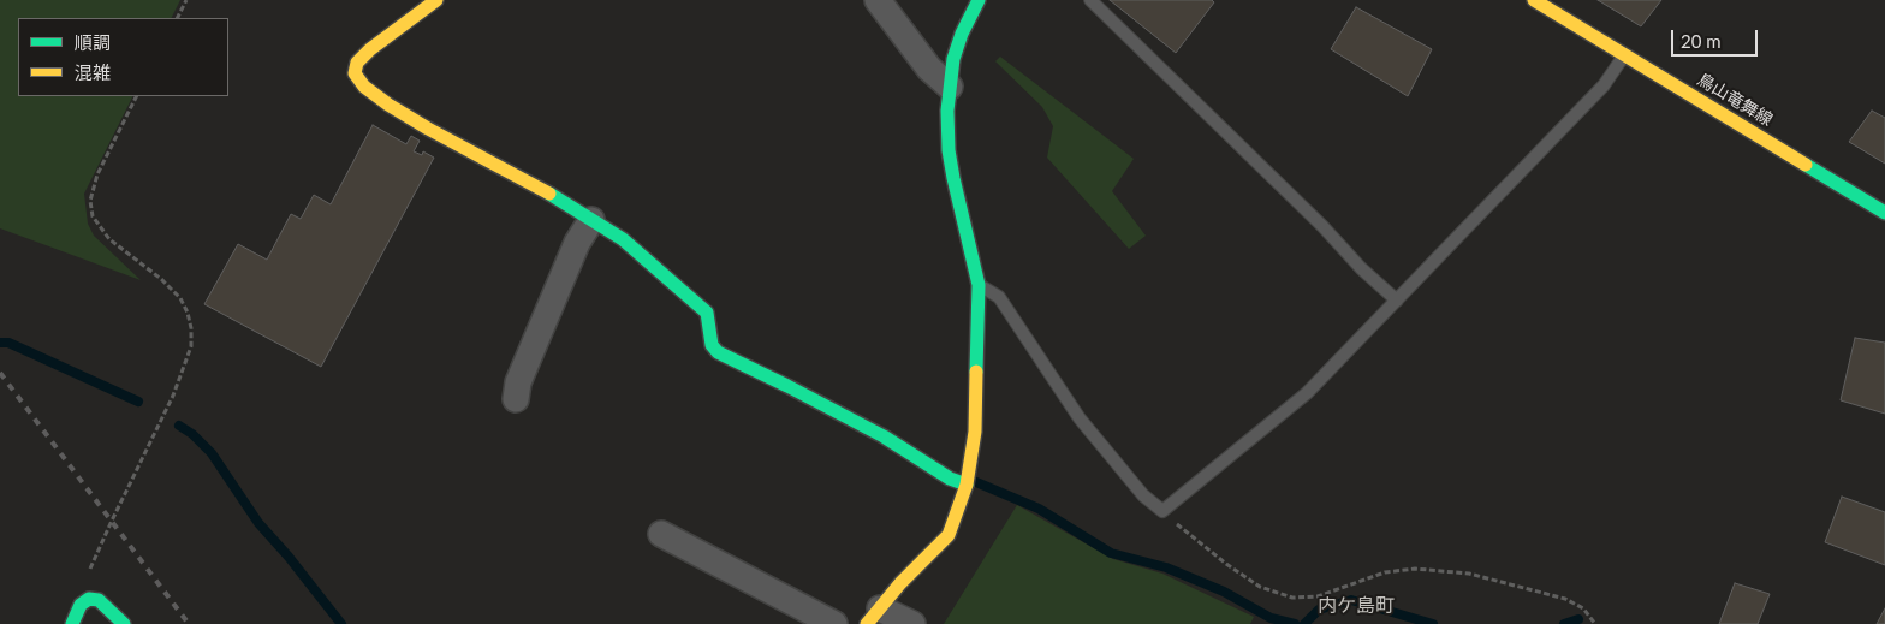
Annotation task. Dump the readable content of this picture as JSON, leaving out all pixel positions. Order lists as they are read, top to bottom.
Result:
{
  "streets": {
    "street": ["鳥山竜舞線"]
  },
  "districts": ["内ケ島町"],
  "legend": ["順調", "混雑"],
  "scale_bar": "20 m"
}
